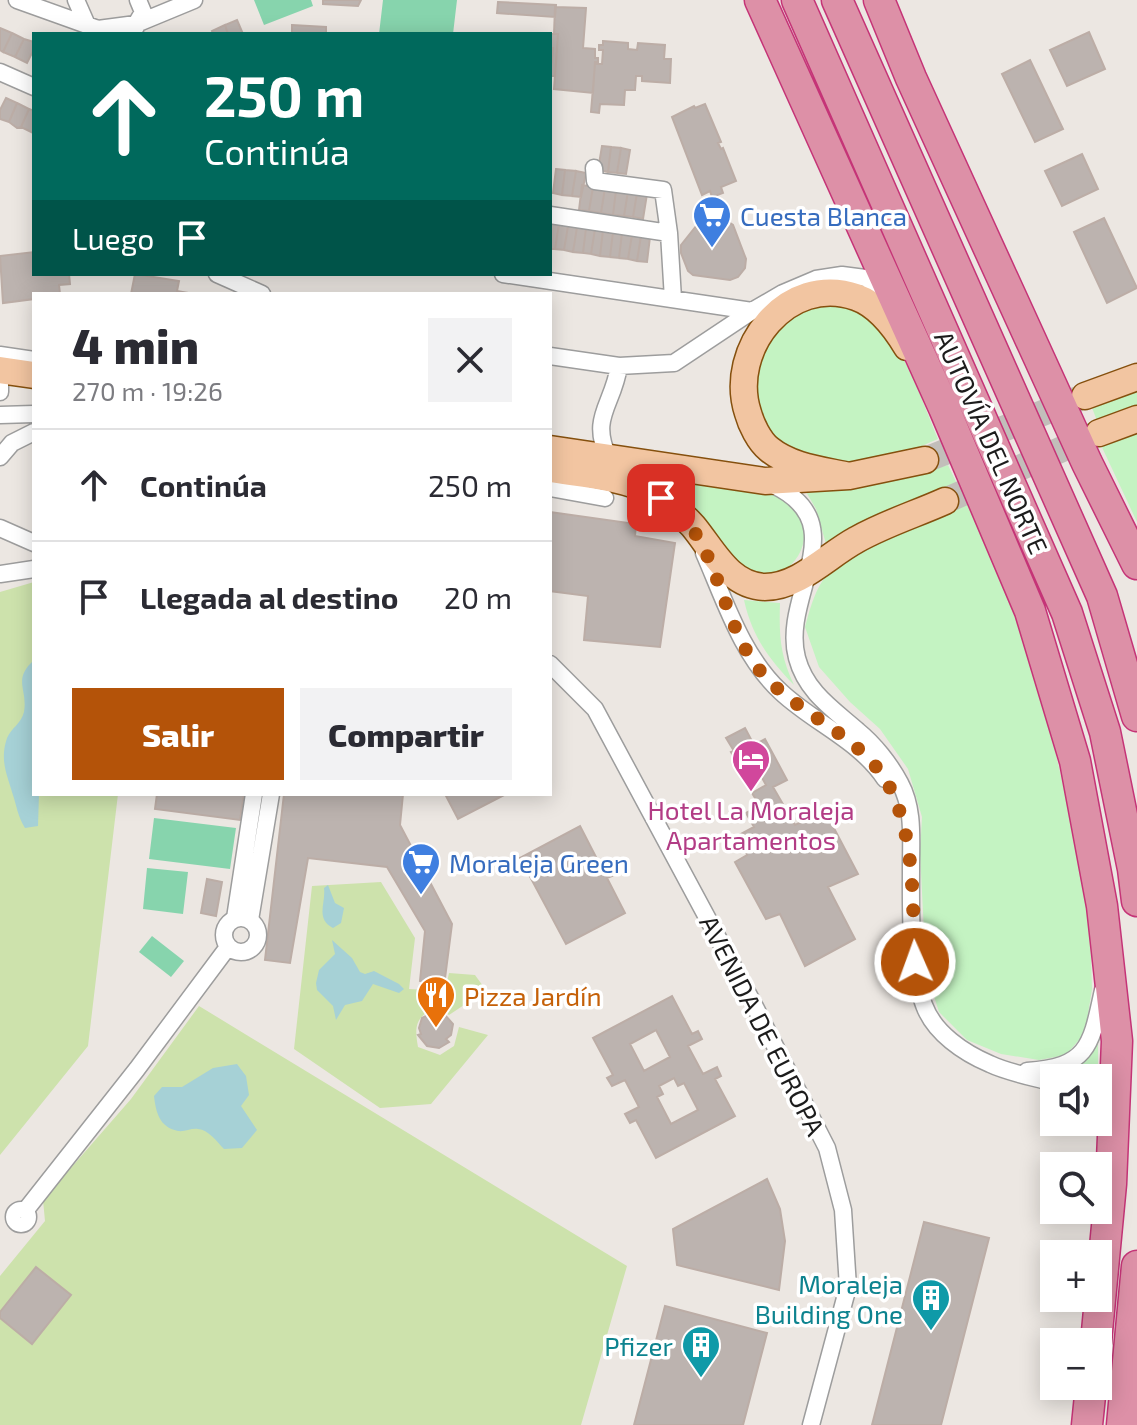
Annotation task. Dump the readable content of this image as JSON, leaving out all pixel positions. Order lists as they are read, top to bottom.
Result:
{
  "streets": {
    "highway": ["AUTOVÍA DEL NORTE"],
    "street": ["AVENIDA DE EUROPA"]
  },
  "places": {
    "supermarket": ["Cuesta Blanca", "Moraleja Green"],
    "hotel": ["Hotel La Moraleja Apartamentos"],
    "restaurant": ["Pizza Jardín"],
    "building": ["Moraleja Building One", "Pfizer"]
  },
  "page": {
    "turn": ["250 m", "Continúa"],
    "then": "Luego",
    "heading": ["4 min", "270 m · 19:26"],
    "list": [
      {
        "name": "Continúa",
        "value": "250 m"
      },
      {
        "name": "Llegada al destino",
        "value": "20 m"
      }
    ],
    "buttons": ["Salir", "Compartir"],
    "map_buttons": ["+", "−"]
  }
}
